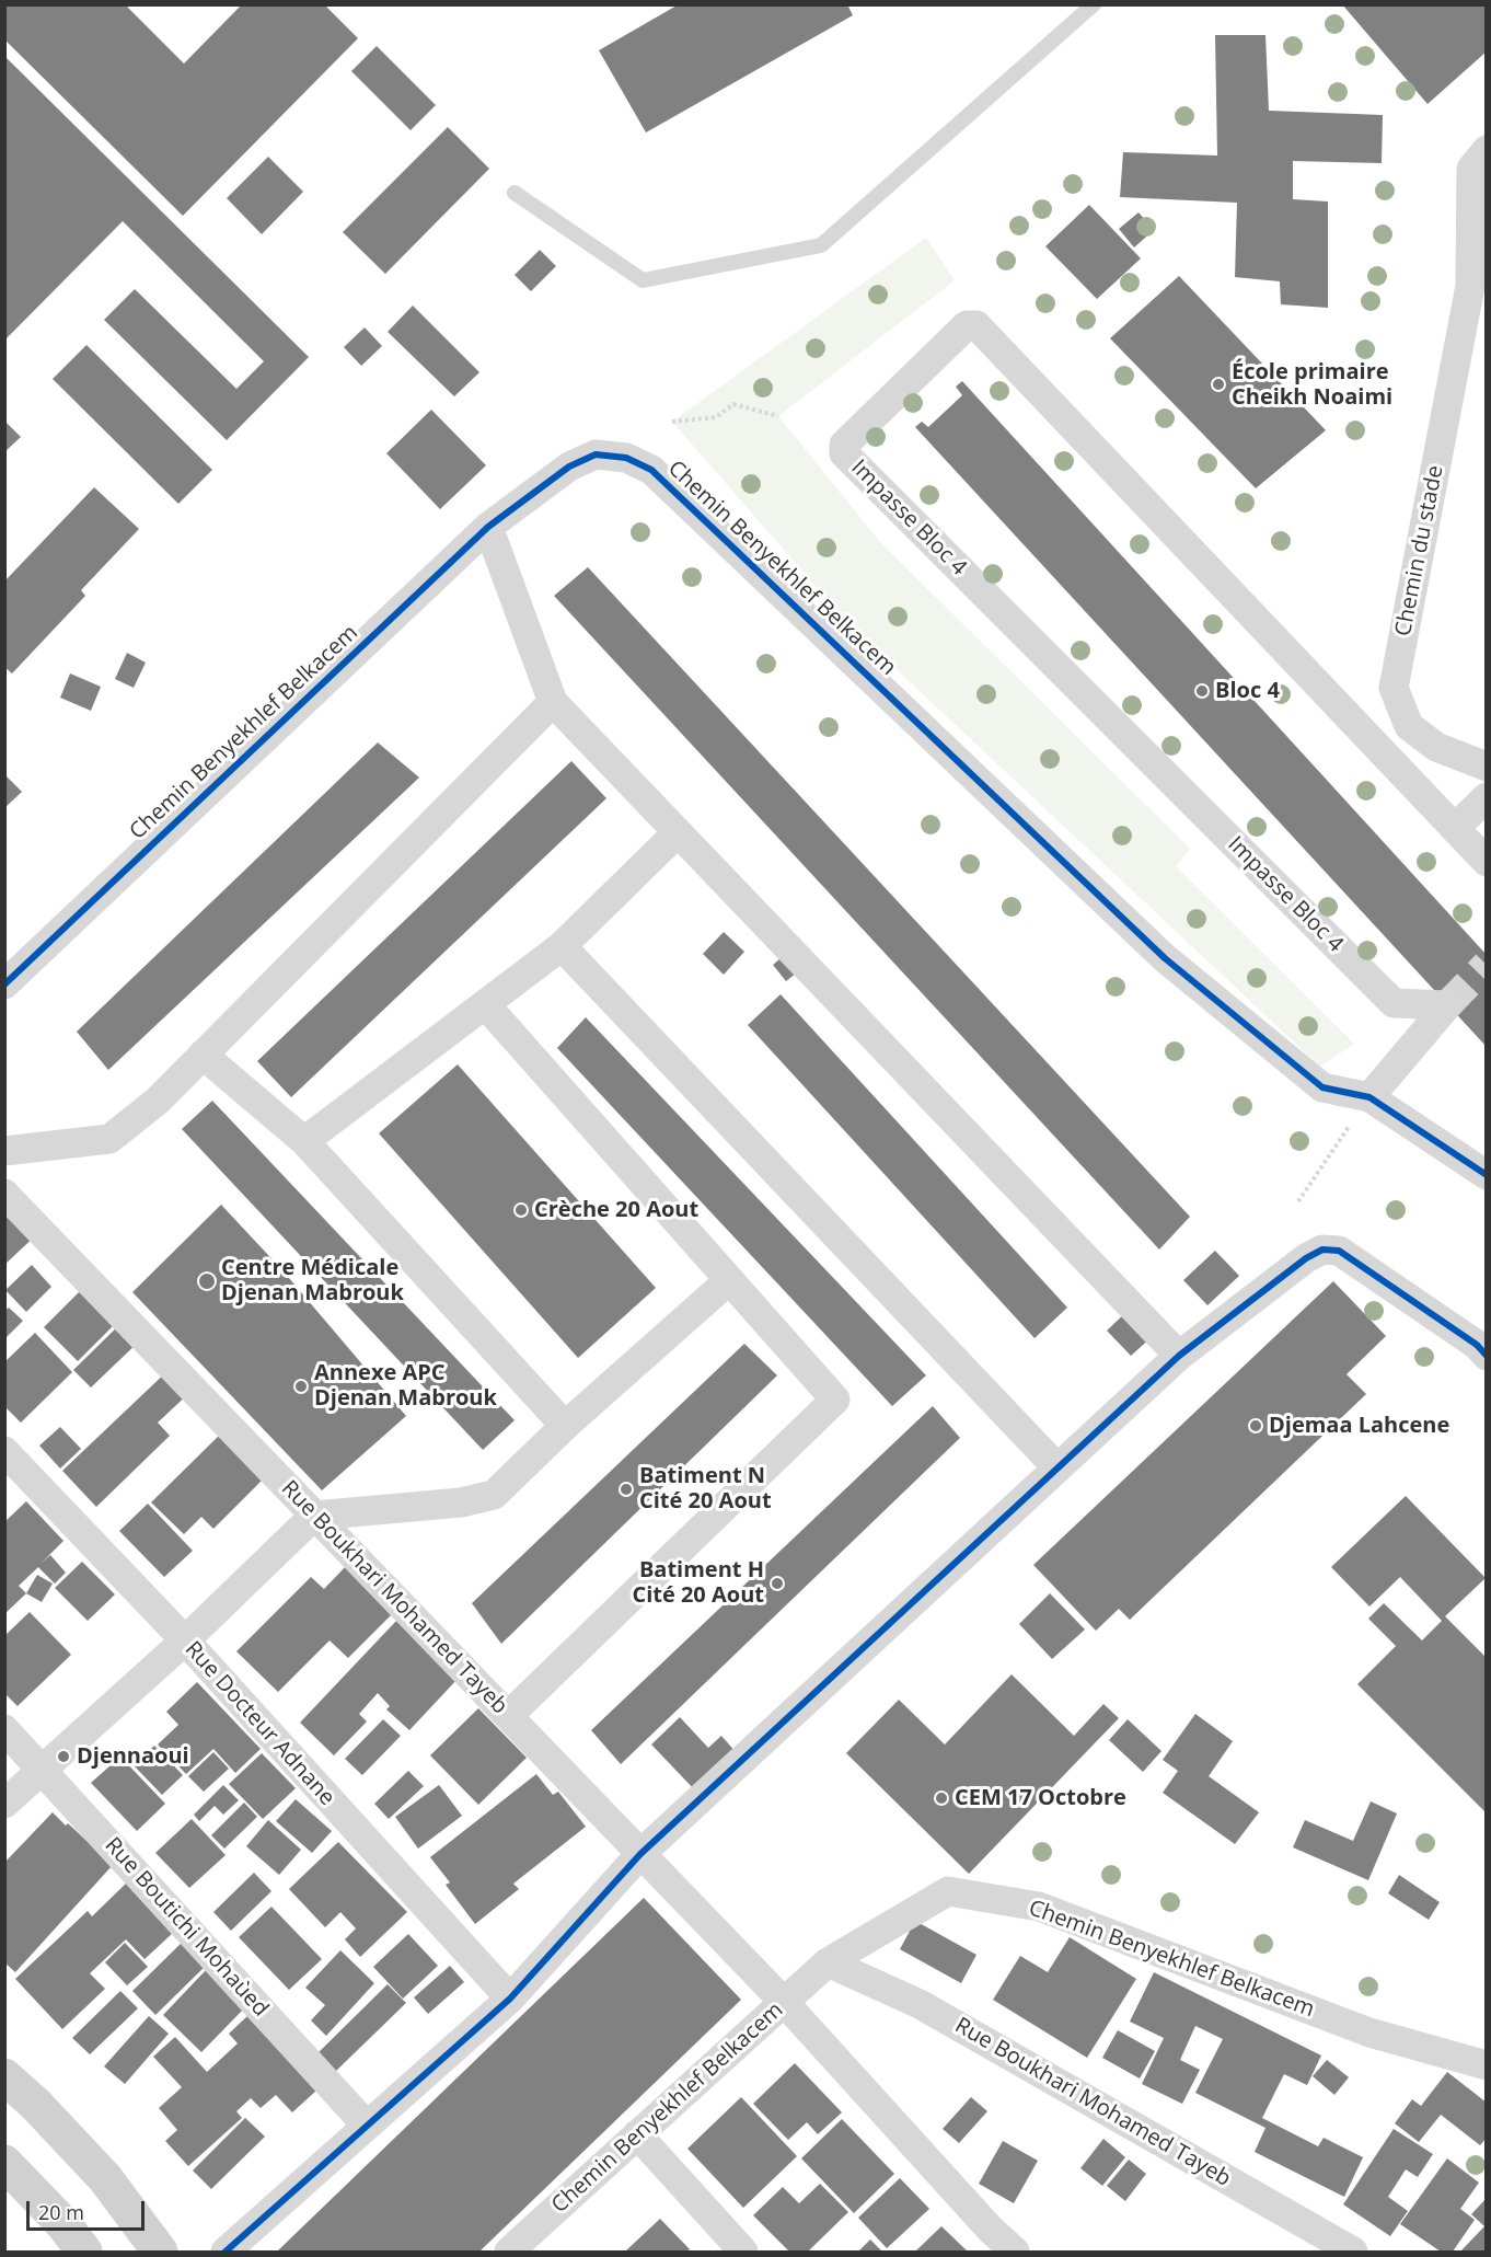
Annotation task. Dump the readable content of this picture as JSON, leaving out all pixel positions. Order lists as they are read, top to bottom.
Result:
{
  "streets": {
    "street": [
      "Impasse Bloc 4",
      "Chemin du stade",
      "Chemin Benyekhlef Belkacem",
      "Rue Boukhari Mohamed Tayeb",
      "Rue Docteur Adnane",
      "Rue Boutichi Mohaùed"
    ]
  },
  "crossings": [
    ["Impasse Bloc 4", "Chemin Benyekhlef Belkacem"],
    ["Chemin Benyekhlef Belkacem", "Rue Boukhari Mohamed Tayeb"]
  ],
  "places": [
    "École primaire Cheikh Noaimi",
    "Bloc 4",
    "Crèche 20 Aout",
    "Centre Médicale Djenan Mabrouk",
    "Annexe APC Djenan Mabrouk",
    "Djemaa Lahcene",
    "Batiment N Cité 20 Aout",
    "Batiment H Cité 20 Aout",
    "Djennaoui",
    "CEM 17 Octobre"
  ],
  "scale_bar": "20 m"
}
